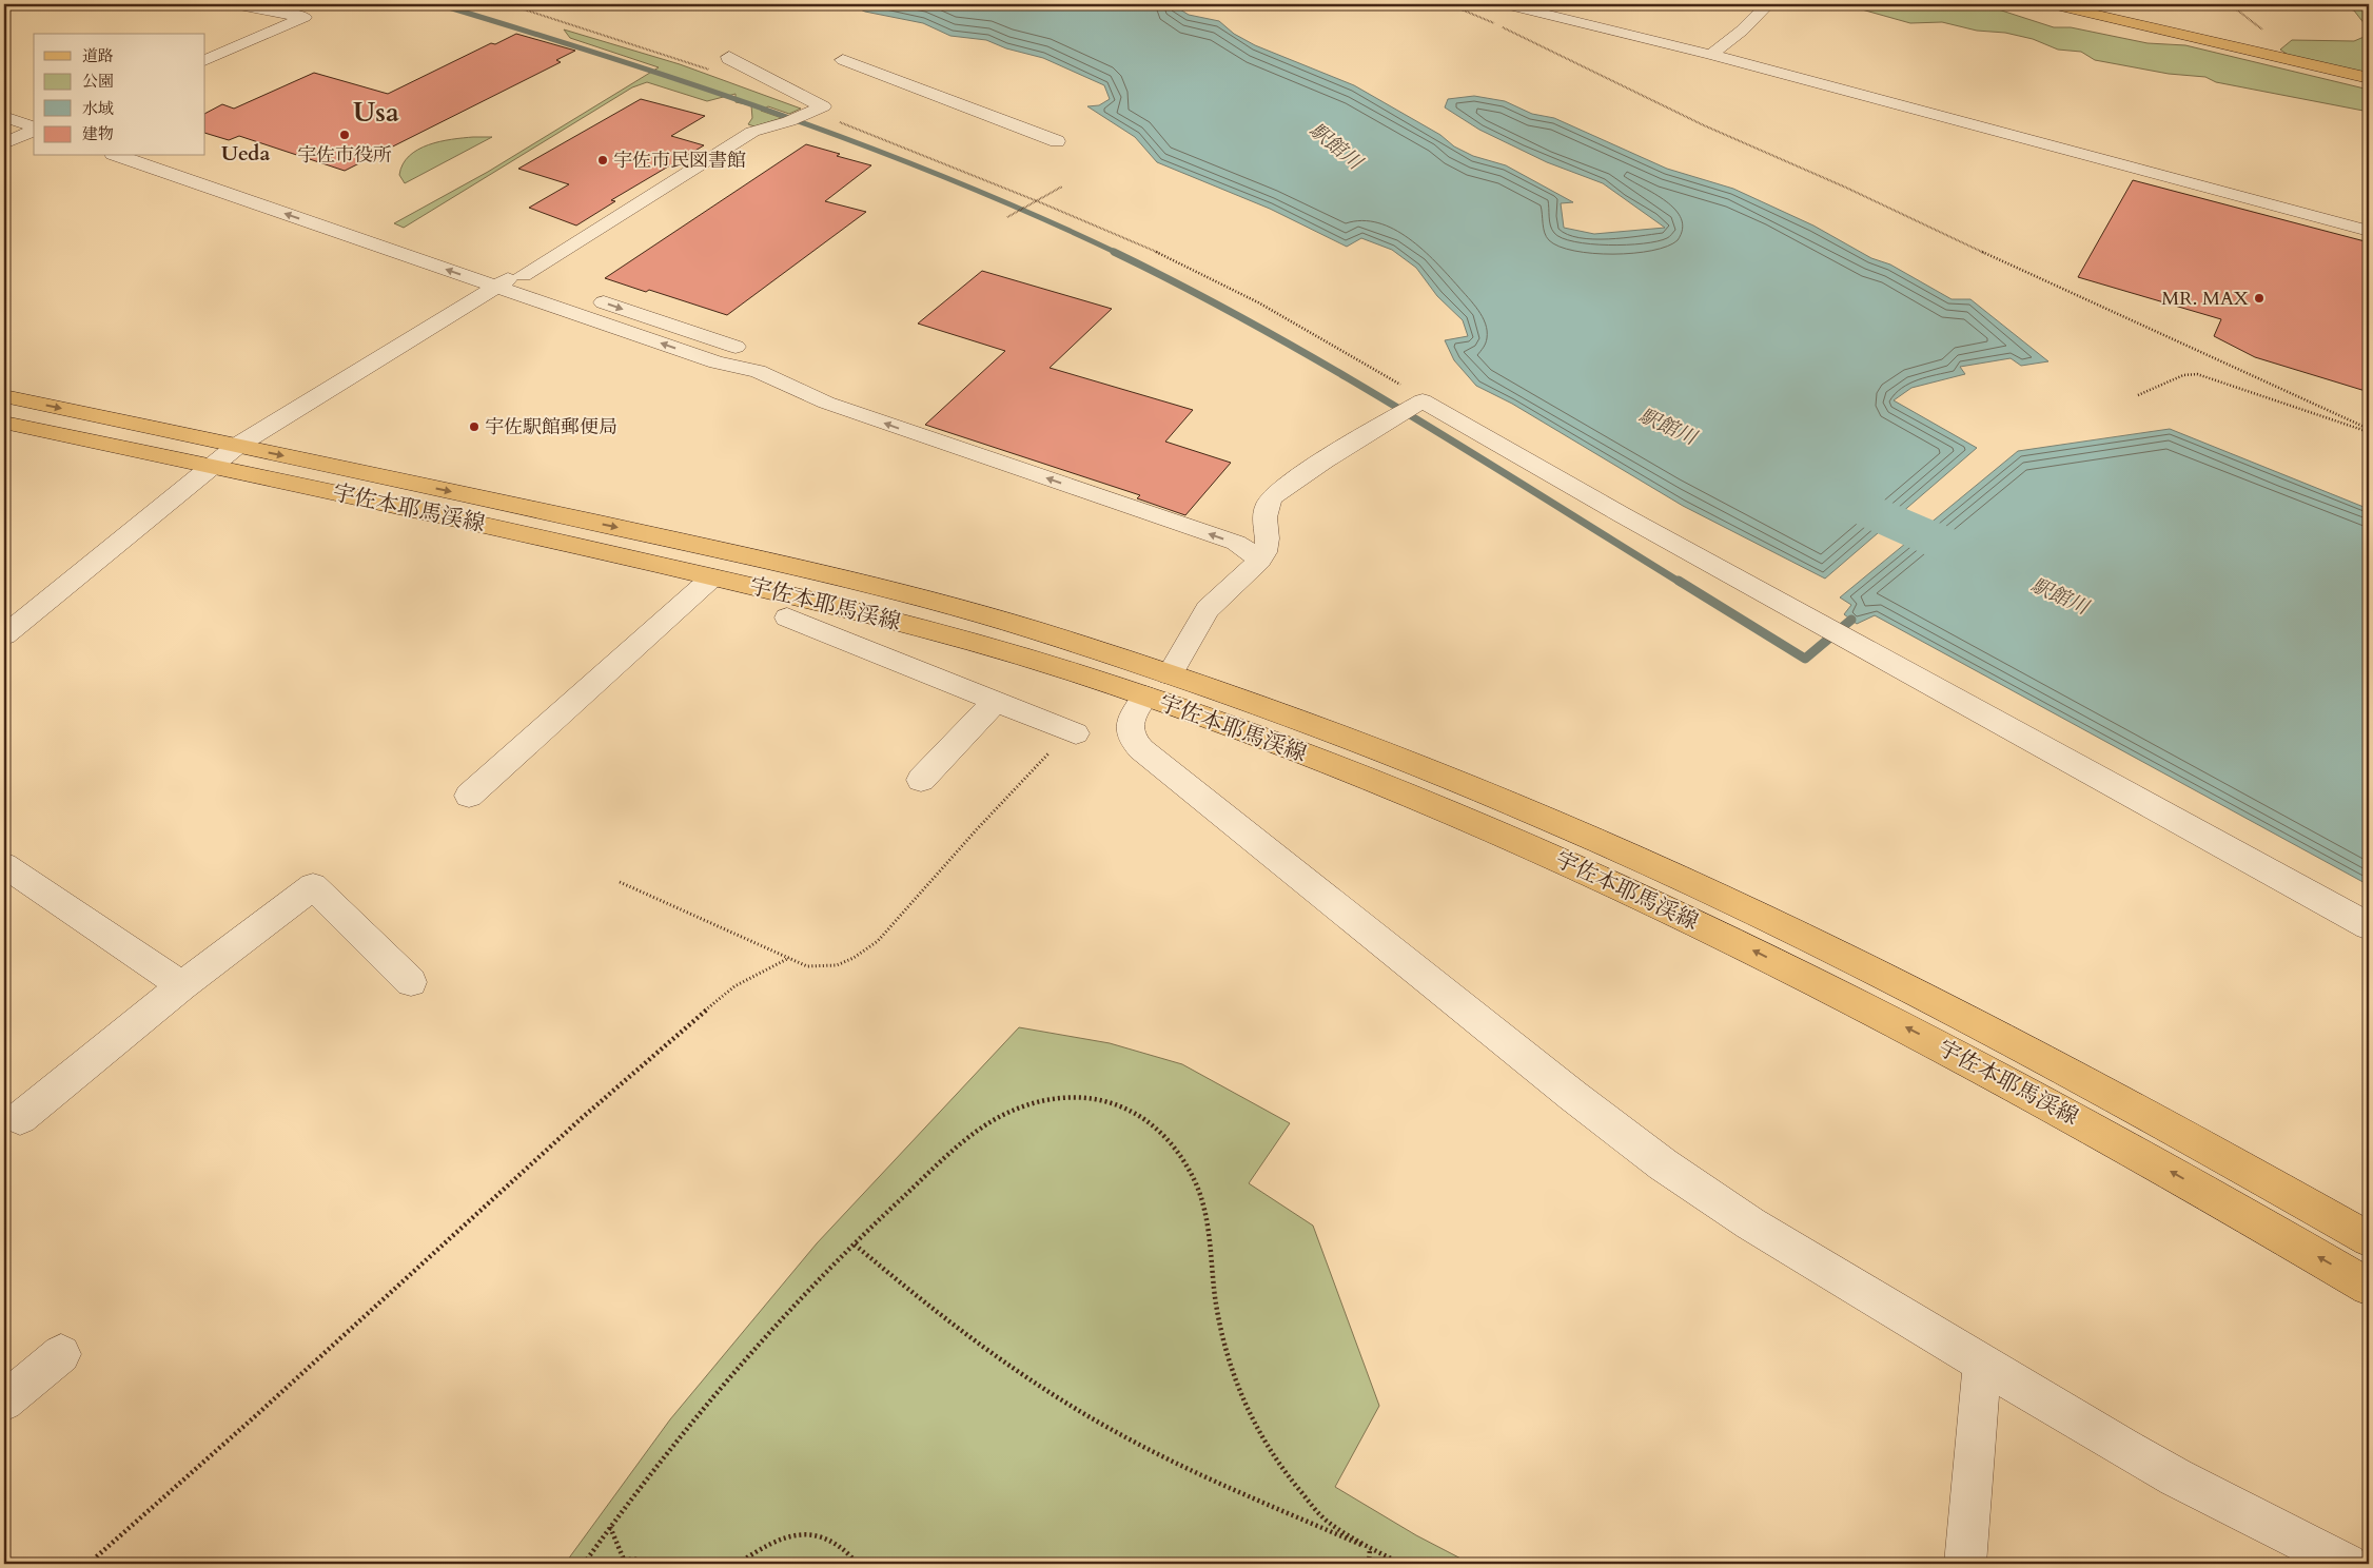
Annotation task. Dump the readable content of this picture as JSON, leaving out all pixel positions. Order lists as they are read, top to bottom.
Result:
{
  "streets": {
    "main road": ["宇佐本耶馬渓線"]
  },
  "districts": ["Usa", "Ueda"],
  "water": ["駅館川"],
  "places": [
    "宇佐市役所",
    "宇佐市民図書館",
    "MR. MAX",
    "宇佐駅館郵便局"
  ],
  "legend": [
    "道路",
    "公園",
    "水域",
    "建物"
  ]
}
